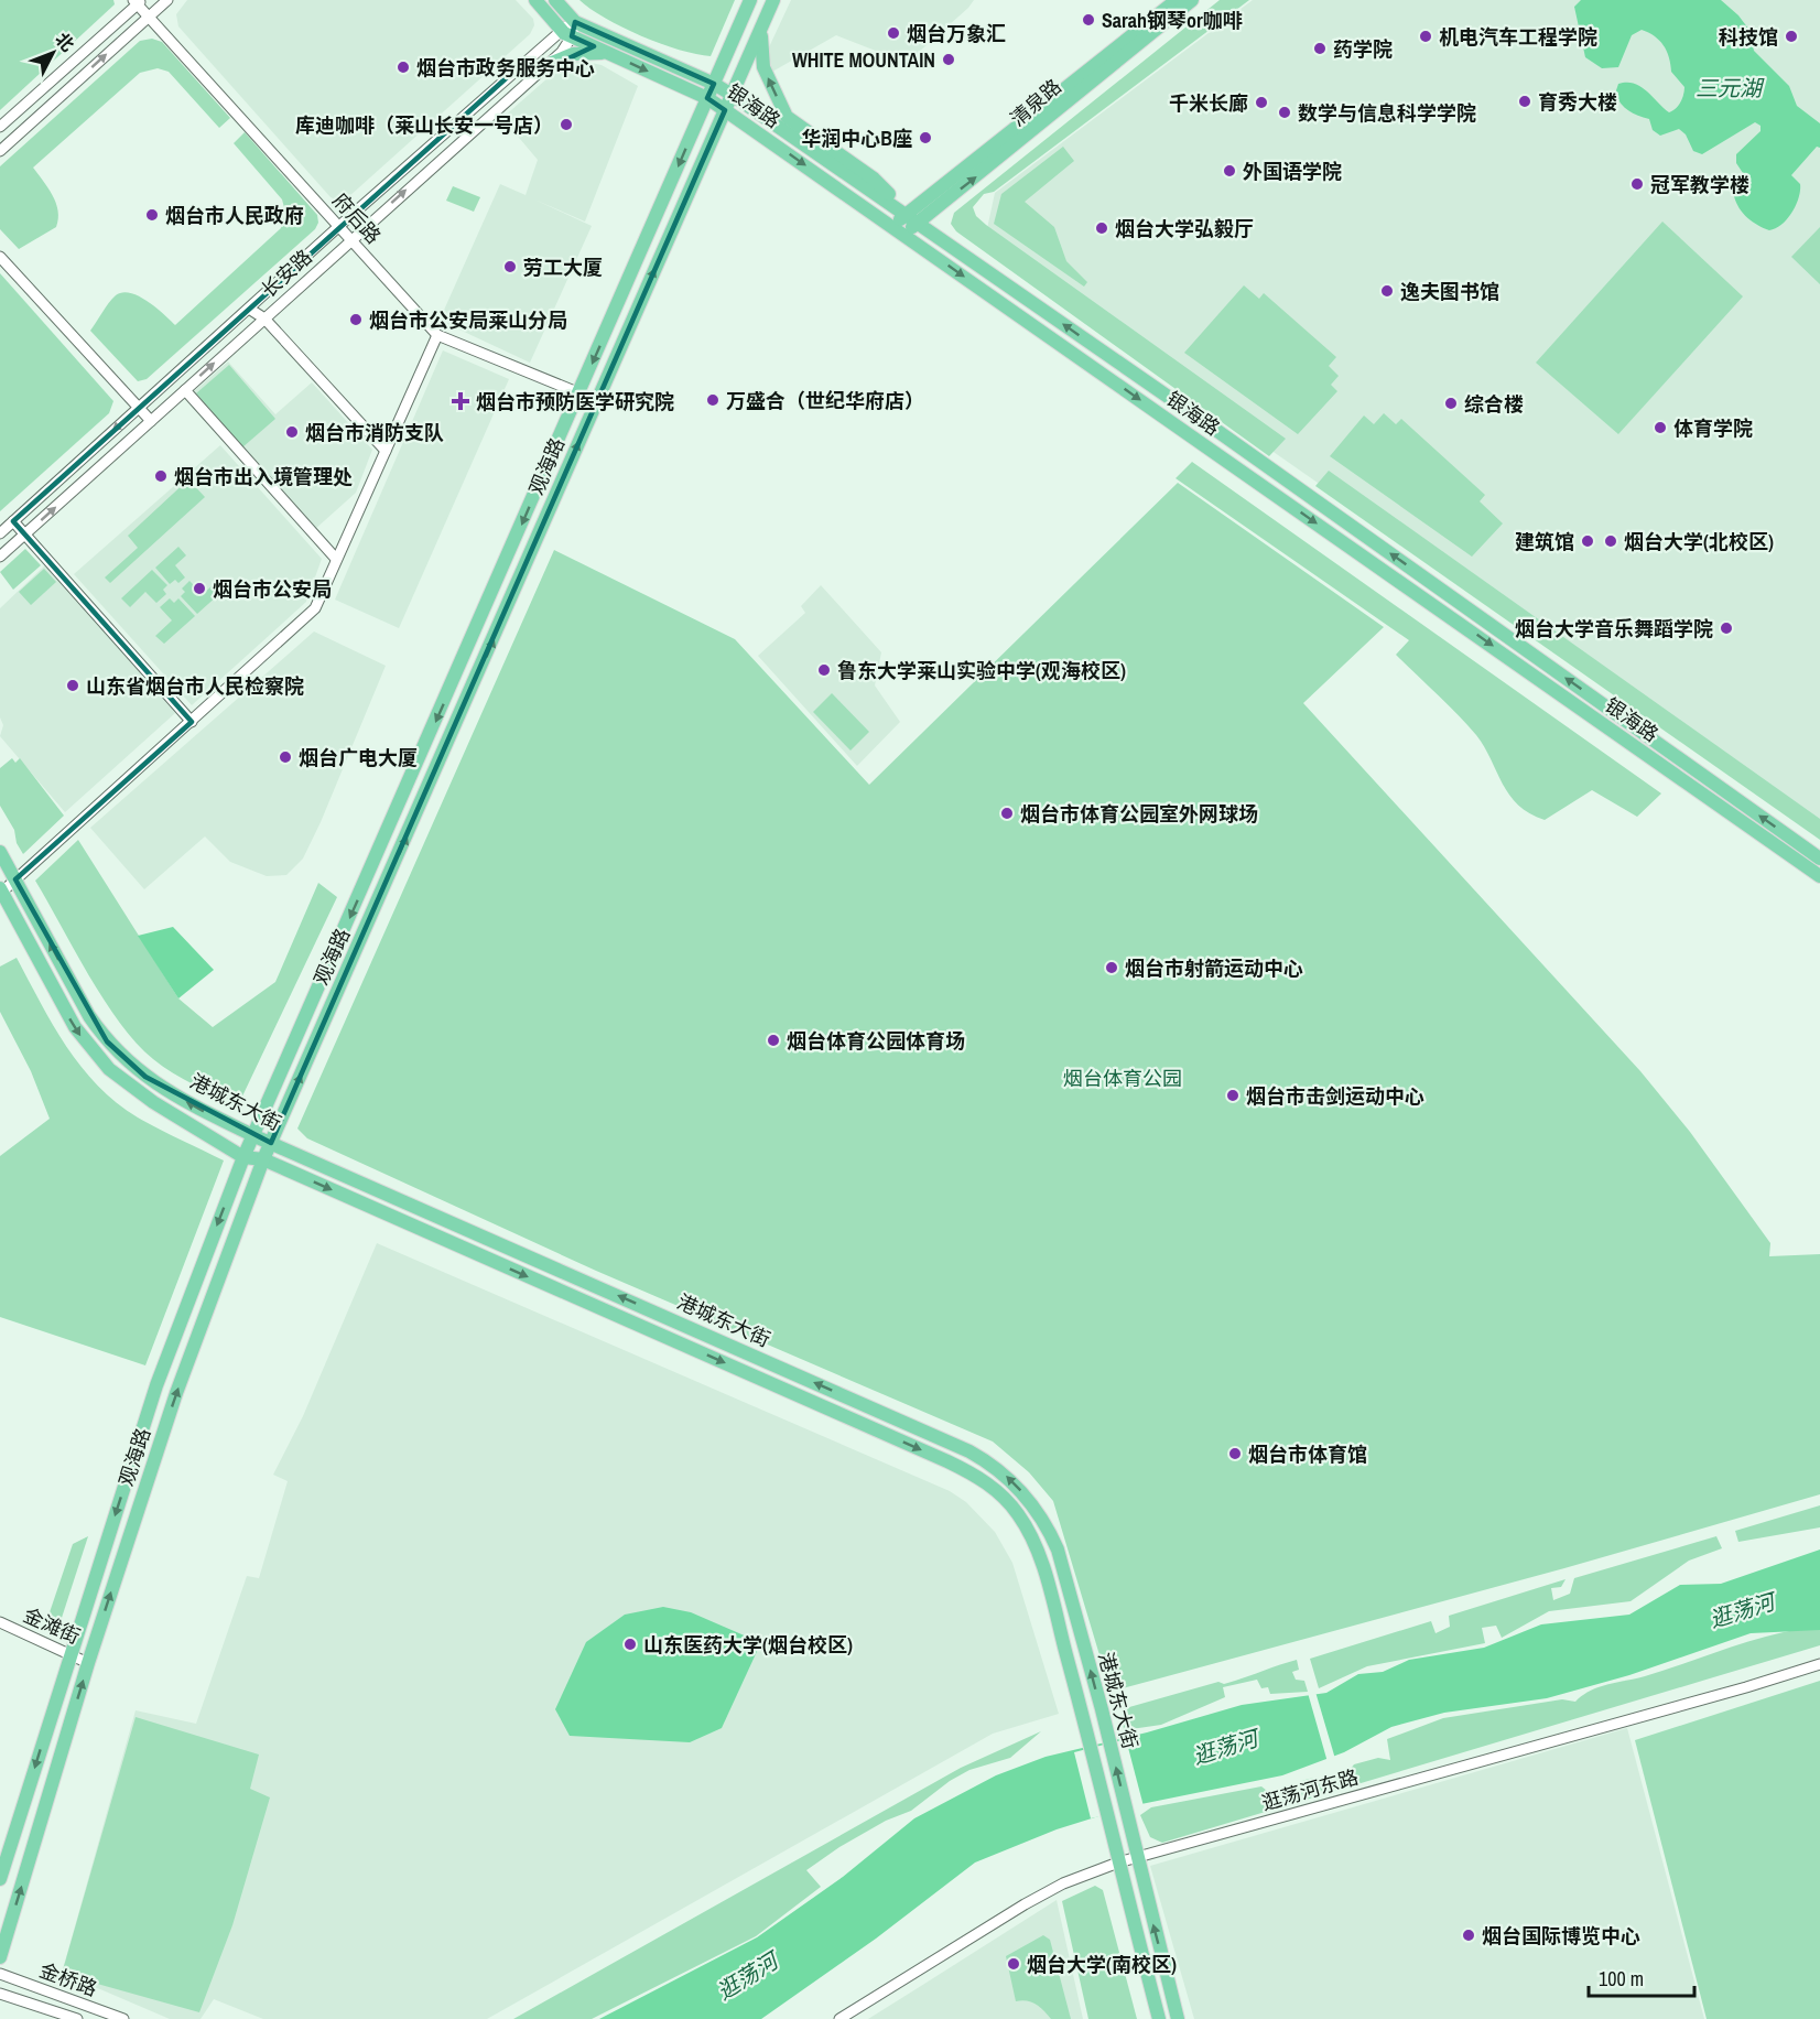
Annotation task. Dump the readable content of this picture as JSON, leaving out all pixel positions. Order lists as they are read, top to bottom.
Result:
{
  "streets": {
    "main road": [
      "清泉路",
      "银海路",
      "观海路",
      "港城东大街"
    ],
    "street": [
      "府后路",
      "长安路",
      "金滩街",
      "逛荡河东路",
      "金桥路"
    ]
  },
  "crossings": [
    ["清泉路", "银海路"],
    ["银海路", "长安路"],
    ["银海路", "观海路"],
    ["府后路", "长安路"],
    ["府后路", "观海路"],
    ["观海路", "港城东大街"],
    ["观海路", "金滩街"],
    ["港城东大街", "逛荡河东路"]
  ],
  "water": ["三元湖", "逛荡河"],
  "parks": ["烟台体育公园"],
  "places": {
    "other": [
      "Sarah钢琴or咖啡",
      "烟台万象汇",
      "机电汽车工程学院",
      "科技馆",
      "药学院",
      "WHITE MOUNTAIN",
      "烟台市政务服务中心",
      "育秀大楼",
      "千米长廊",
      "数学与信息科学学院",
      "库迪咖啡（莱山长安一号店）",
      "华润中心B座",
      "外国语学院",
      "冠军教学楼",
      "烟台市人民政府",
      "烟台大学弘毅厅",
      "劳工大厦",
      "逸夫图书馆",
      "烟台市公安局莱山分局",
      "万盛合（世纪华府店）",
      "综合楼",
      "体育学院",
      "烟台市消防支队",
      "烟台市出入境管理处",
      "建筑馆",
      "烟台大学(北校区)",
      "烟台市公安局",
      "烟台大学音乐舞蹈学院",
      "鲁东大学莱山实验中学(观海校区)",
      "山东省烟台市人民检察院",
      "烟台广电大厦",
      "烟台市体育公园室外网球场",
      "烟台市射箭运动中心",
      "烟台体育公园体育场",
      "烟台市击剑运动中心",
      "烟台市体育馆",
      "山东医药大学(烟台校区)",
      "烟台国际博览中心",
      "烟台大学(南校区)"
    ],
    "health": ["烟台市预防医学研究院"]
  },
  "scale_bar": "100 m",
  "north": "top right"
}
